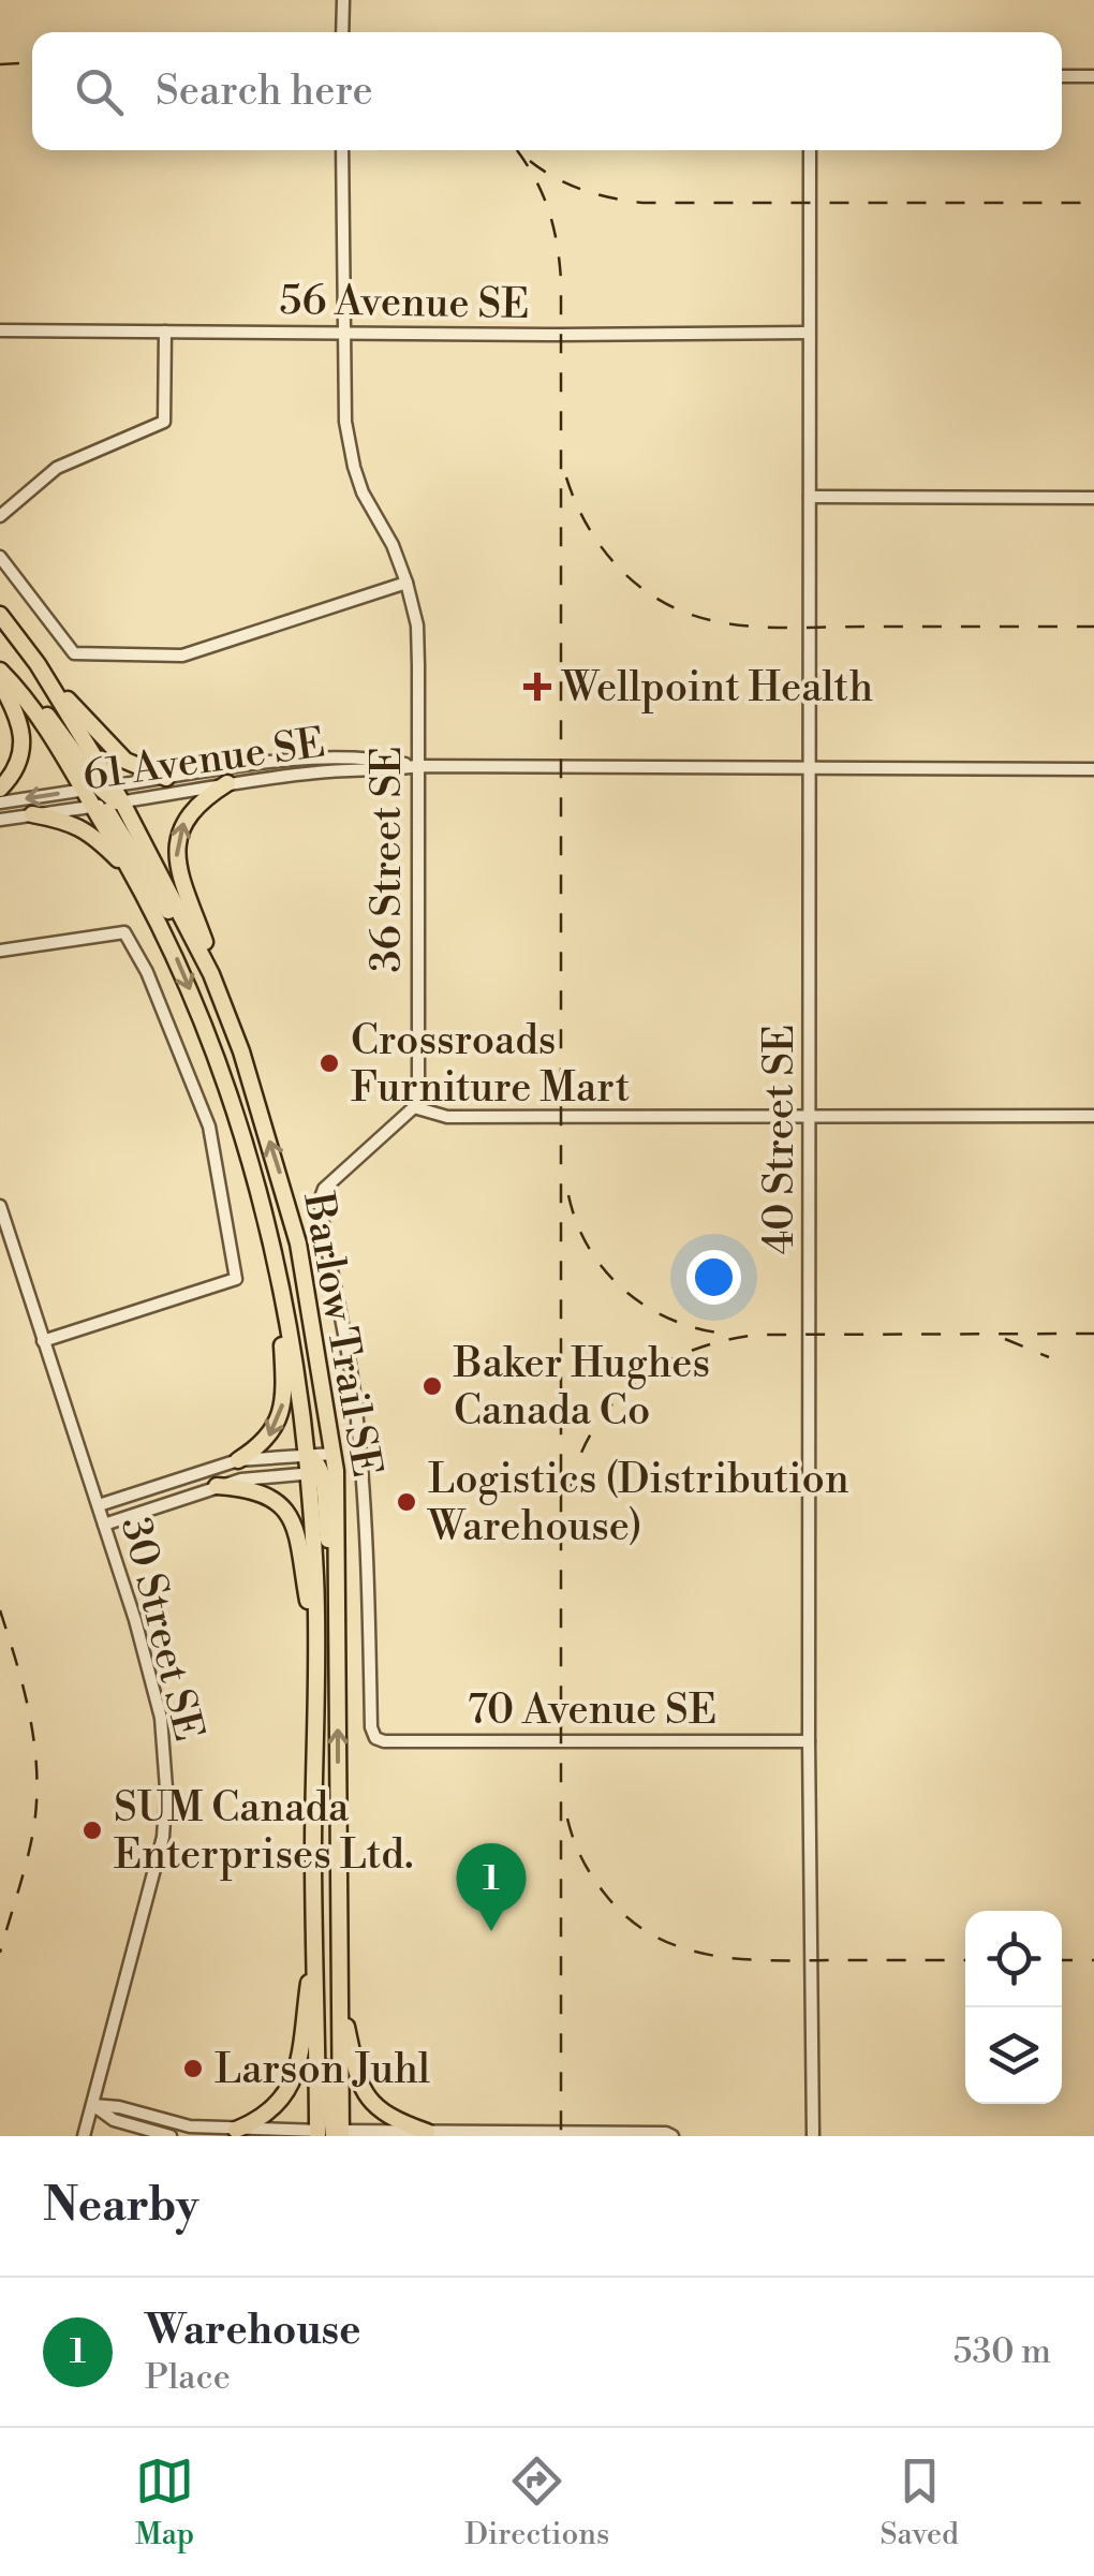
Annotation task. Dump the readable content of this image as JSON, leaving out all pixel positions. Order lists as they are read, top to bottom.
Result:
{
  "streets": {
    "main road": ["Barlow Trail SE"],
    "street": [
      "56 Avenue SE",
      "61 Avenue SE",
      "36 Street SE",
      "40 Street SE",
      "30 Street SE",
      "70 Avenue SE"
    ]
  },
  "crossings": [
    ["56 Avenue SE", "36 Street SE"],
    ["56 Avenue SE", "40 Street SE"],
    ["61 Avenue SE", "36 Street SE"],
    ["61 Avenue SE", "40 Street SE"],
    ["61 Avenue SE", "Barlow Trail SE"],
    ["36 Street SE", "70 Avenue SE"],
    ["40 Street SE", "70 Avenue SE"]
  ],
  "places": {
    "health": ["Wellpoint Health"],
    "other": [
      "Crossroads Furniture Mart",
      "Baker Hughes Canada Co",
      "Logistics (Distribution Warehouse)",
      "SUM Canada Enterprises Ltd.",
      "Larson Juhl"
    ]
  },
  "page": {
    "search": "Search here",
    "pins": "1",
    "heading": "Nearby",
    "list": [
      {
        "mark": "1",
        "name": "Warehouse",
        "note": "Place",
        "value": "530 m"
      }
    ],
    "nav": ["Map", "Directions", "Saved"]
  }
}
